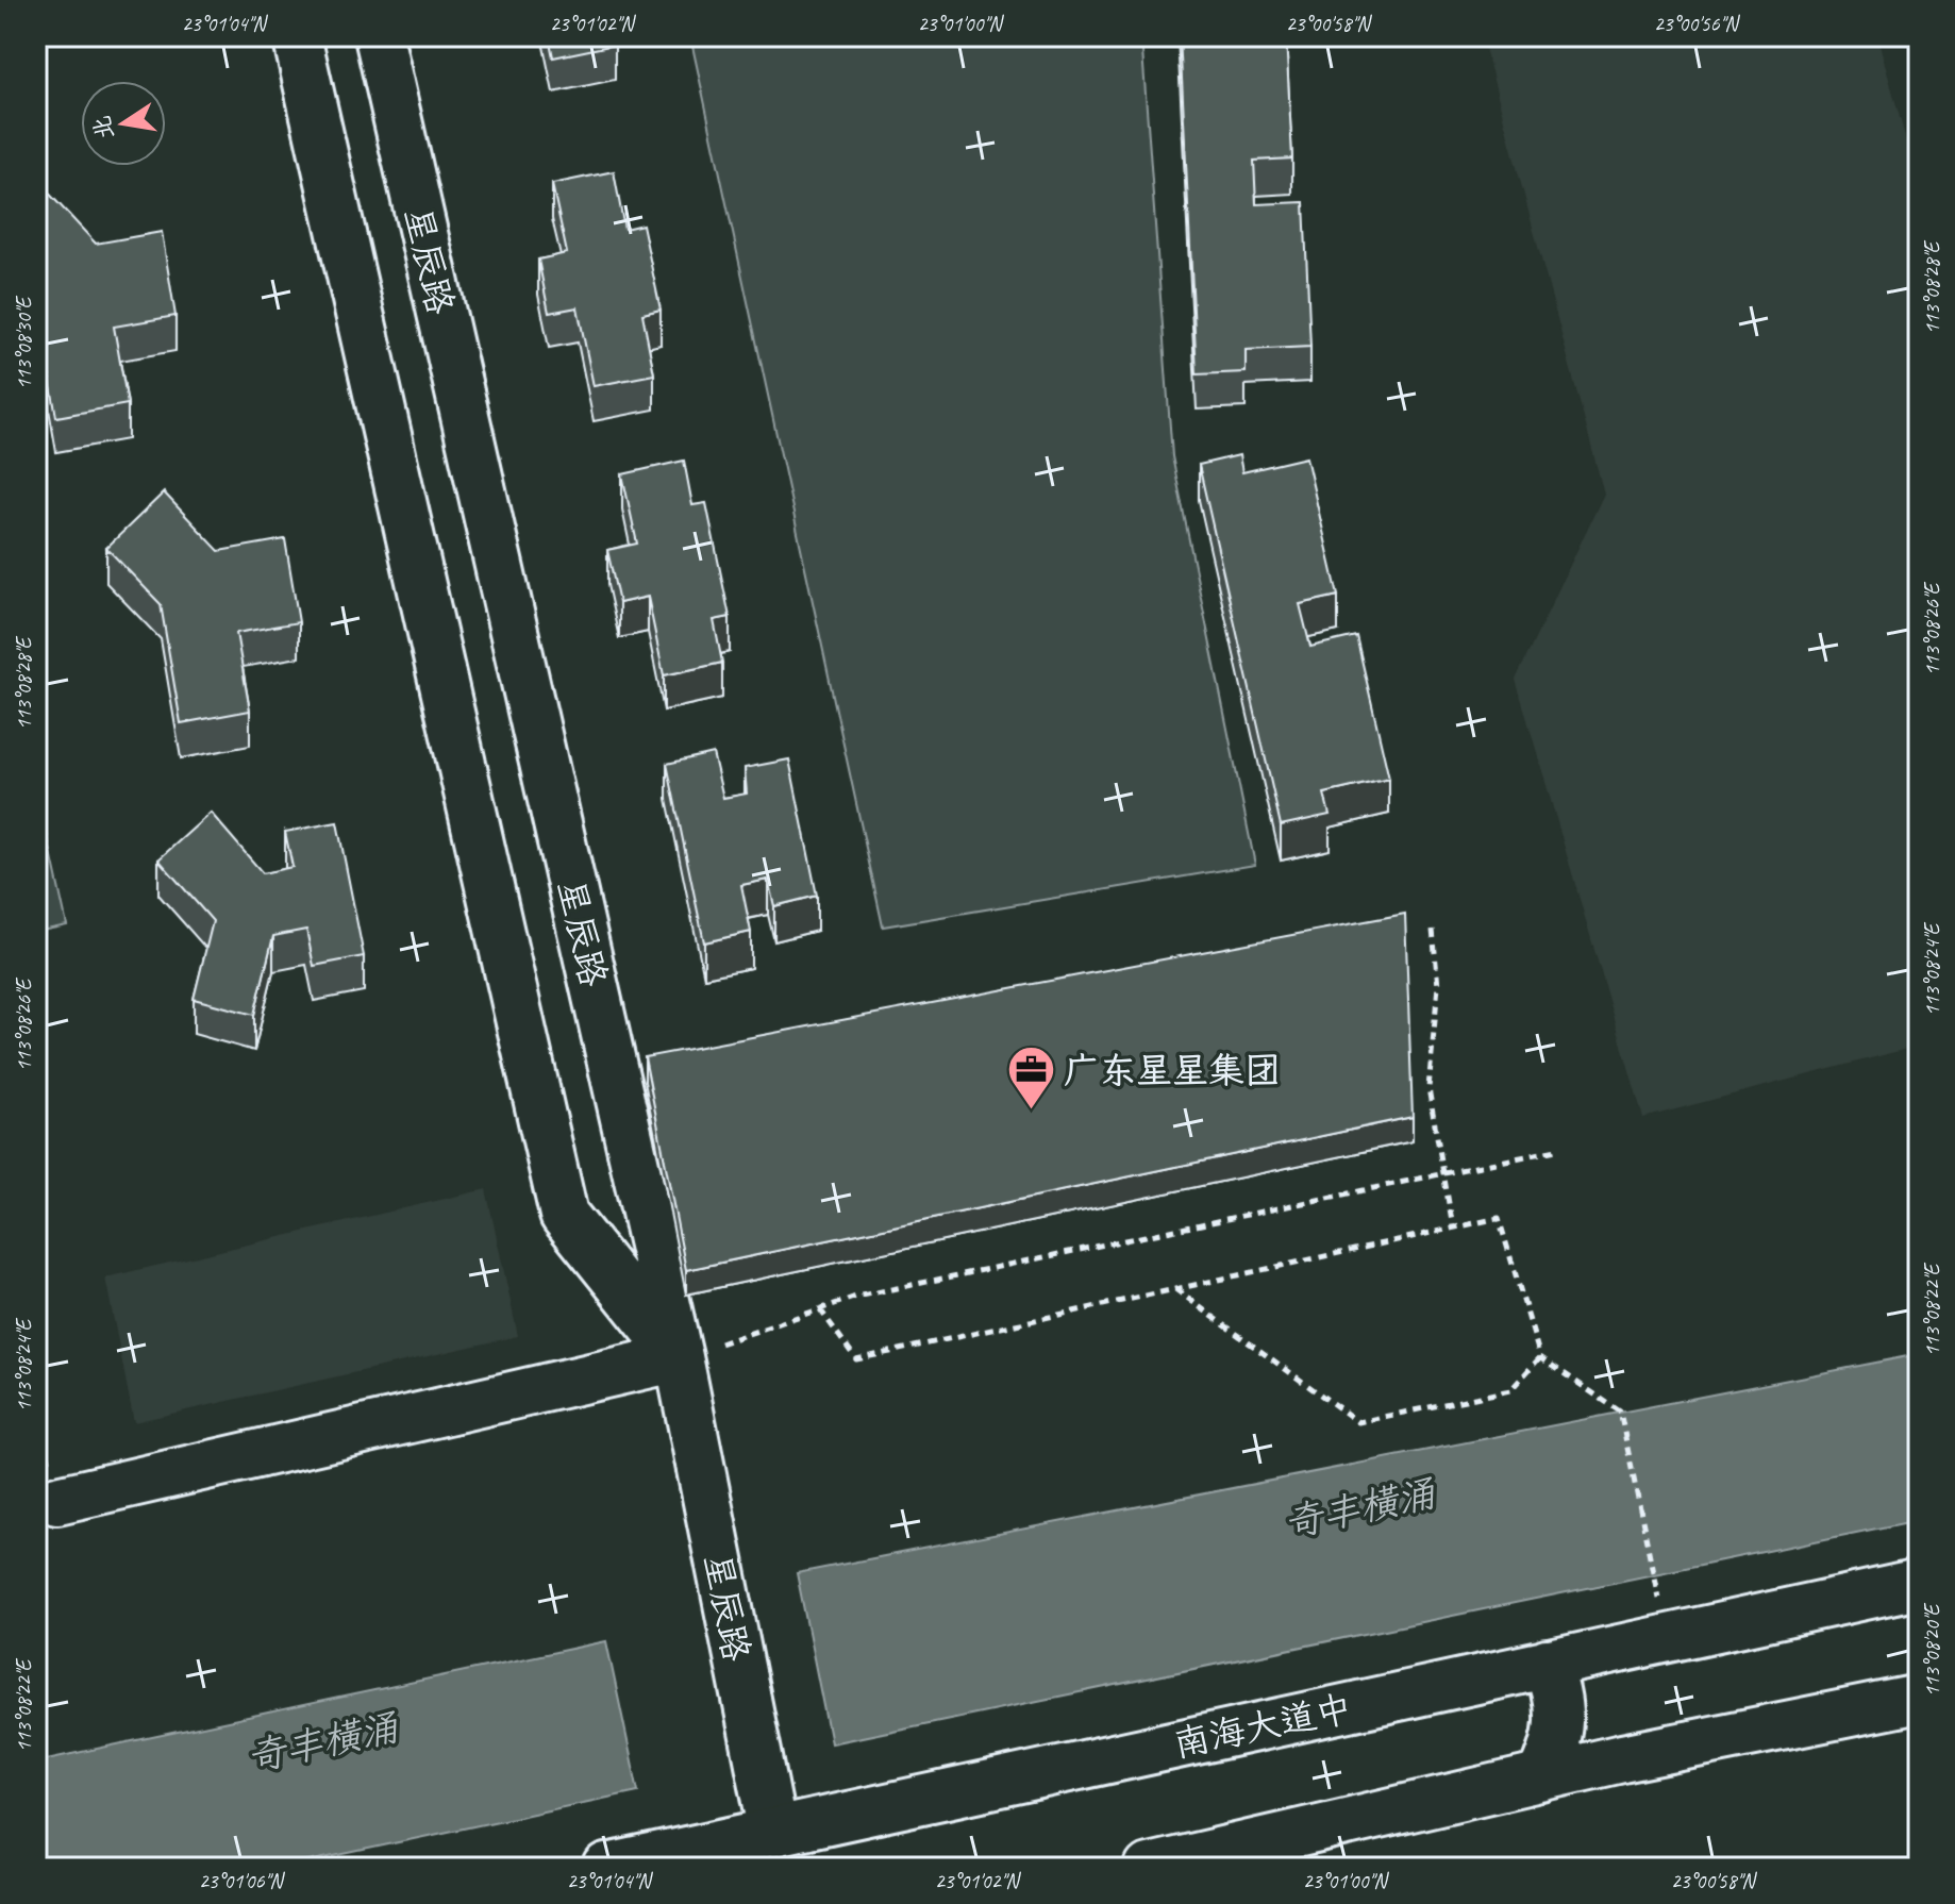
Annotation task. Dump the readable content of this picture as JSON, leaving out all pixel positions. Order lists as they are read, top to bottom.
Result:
{
  "streets": {
    "main road": ["星辰路", "南海大道中"]
  },
  "crossings": [
    ["星辰路", "南海大道中"]
  ],
  "water": ["奇丰横涌"],
  "places": {
    "office": ["广东星星集团"]
  },
  "north": "left",
  "coordinates": [
    "23°01'04\"N",
    "23°01'02\"N",
    "23°01'00\"N",
    "23°00'58\"N",
    "23°00'56\"N",
    "113°08'28\"E",
    "113°08'30\"E",
    "113°08'26\"E",
    "113°08'24\"E",
    "113°08'22\"E",
    "113°08'20\"E",
    "23°01'06\"N"
  ]
}
